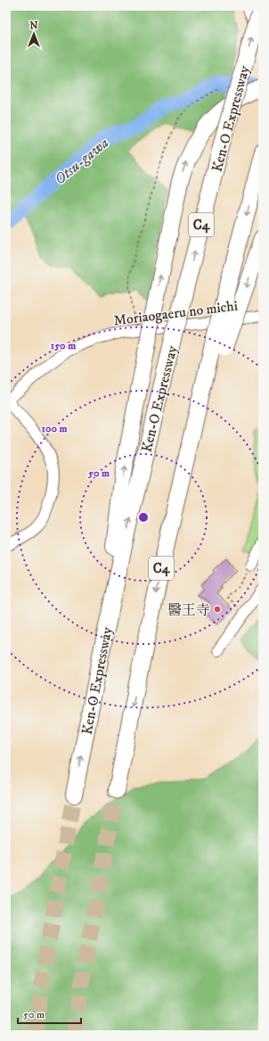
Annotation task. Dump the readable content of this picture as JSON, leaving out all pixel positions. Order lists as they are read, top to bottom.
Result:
{
  "streets": {
    "highway": ["Ken-O Expressway", "C4"],
    "street": ["Moriaogaeru no michi"]
  },
  "water": ["Otsu-gawa"],
  "places": ["醫王寺"],
  "scale_bar": "50 m",
  "north": "top",
  "rings": ["150 m", "100 m", "50 m"]
}
